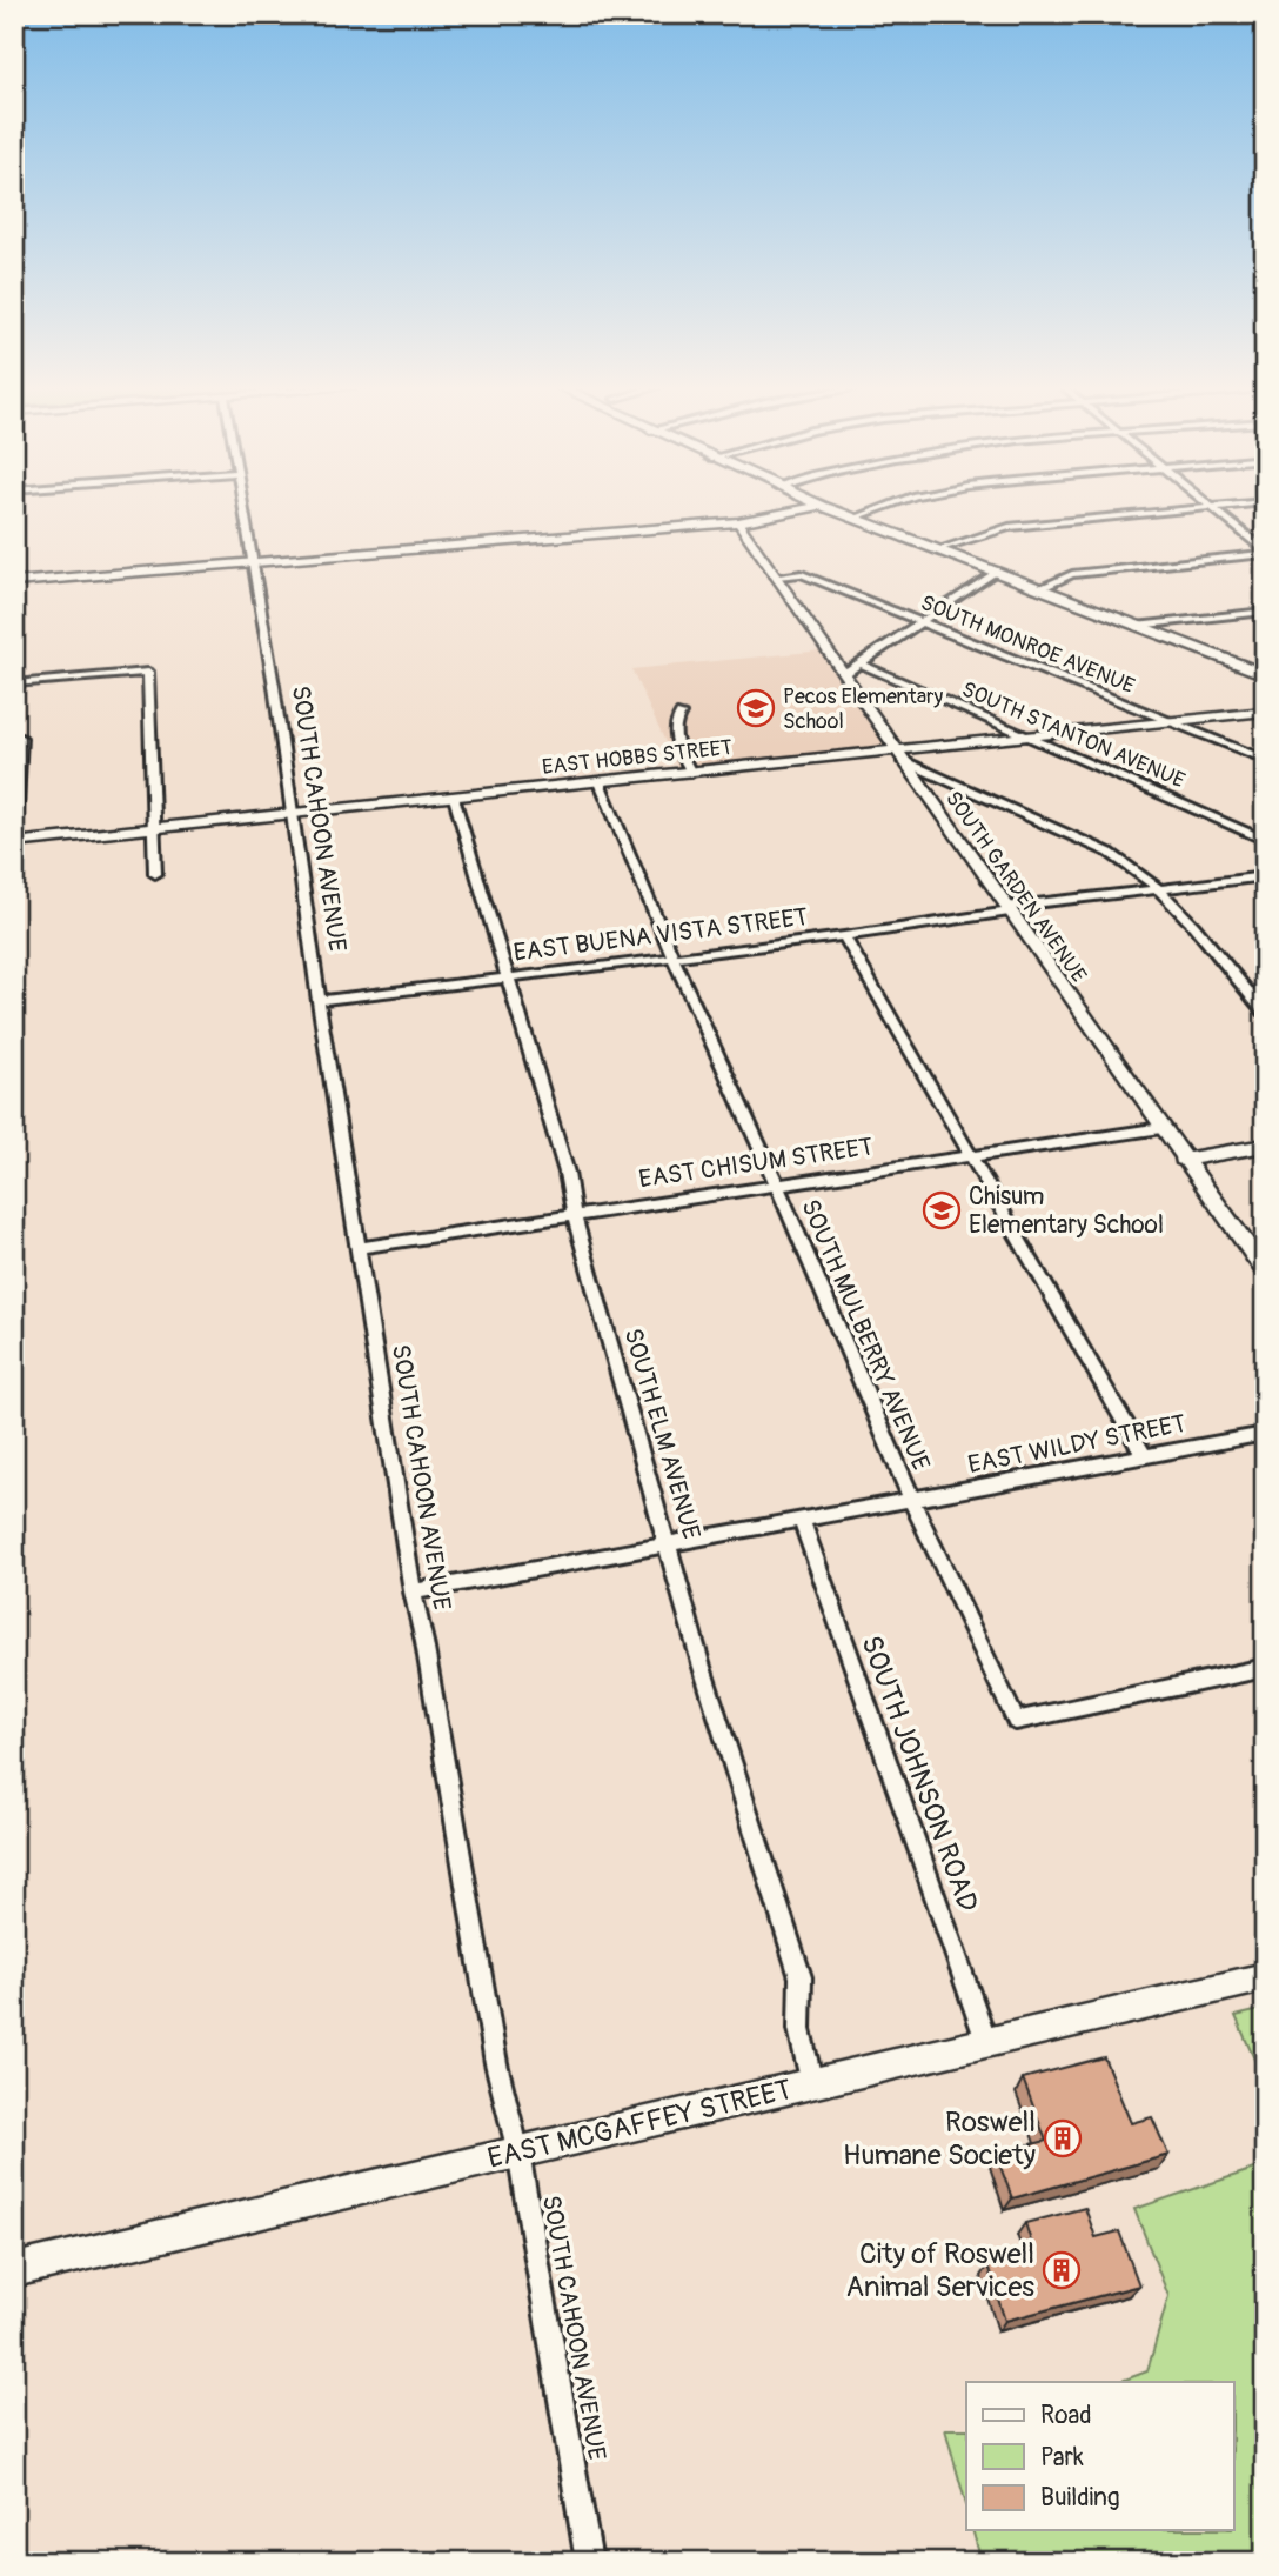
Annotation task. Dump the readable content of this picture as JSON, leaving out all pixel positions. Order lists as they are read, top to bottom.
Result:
{
  "streets": {
    "main road": ["EAST MCGAFFEY STREET"],
    "street": [
      "SOUTH MONROE AVENUE",
      "SOUTH STANTON AVENUE",
      "EAST HOBBS STREET",
      "SOUTH CAHOON AVENUE",
      "SOUTH GARDEN AVENUE",
      "EAST BUENA VISTA STREET",
      "EAST CHISUM STREET",
      "SOUTH MULBERRY AVENUE",
      "SOUTH ELM AVENUE",
      "EAST WILDY STREET",
      "SOUTH JOHNSON ROAD"
    ]
  },
  "crossings": [
    ["SOUTH MONROE AVENUE", "EAST HOBBS STREET"],
    ["SOUTH MONROE AVENUE", "SOUTH GARDEN AVENUE"],
    ["SOUTH STANTON AVENUE", "EAST HOBBS STREET"],
    ["EAST HOBBS STREET", "SOUTH CAHOON AVENUE"],
    ["EAST HOBBS STREET", "SOUTH GARDEN AVENUE"],
    ["EAST HOBBS STREET", "SOUTH MULBERRY AVENUE"],
    ["EAST HOBBS STREET", "SOUTH ELM AVENUE"],
    ["SOUTH CAHOON AVENUE", "EAST BUENA VISTA STREET"],
    ["SOUTH CAHOON AVENUE", "EAST CHISUM STREET"],
    ["SOUTH CAHOON AVENUE", "EAST WILDY STREET"],
    ["SOUTH CAHOON AVENUE", "EAST MCGAFFEY STREET"],
    ["SOUTH GARDEN AVENUE", "EAST BUENA VISTA STREET"],
    ["SOUTH GARDEN AVENUE", "EAST CHISUM STREET"],
    ["EAST BUENA VISTA STREET", "SOUTH MULBERRY AVENUE"],
    ["EAST BUENA VISTA STREET", "SOUTH ELM AVENUE"],
    ["EAST CHISUM STREET", "SOUTH MULBERRY AVENUE"],
    ["EAST CHISUM STREET", "SOUTH ELM AVENUE"],
    ["SOUTH MULBERRY AVENUE", "EAST WILDY STREET"],
    ["SOUTH ELM AVENUE", "EAST WILDY STREET"],
    ["SOUTH ELM AVENUE", "EAST MCGAFFEY STREET"],
    ["EAST WILDY STREET", "SOUTH JOHNSON ROAD"],
    ["SOUTH JOHNSON ROAD", "EAST MCGAFFEY STREET"]
  ],
  "places": {
    "school or university": ["Pecos Elementary School", "Chisum Elementary School"],
    "building": ["Roswell Humane Society", "City of Roswell Animal Services"]
  },
  "legend": ["Road", "Park", "Building"]
}
